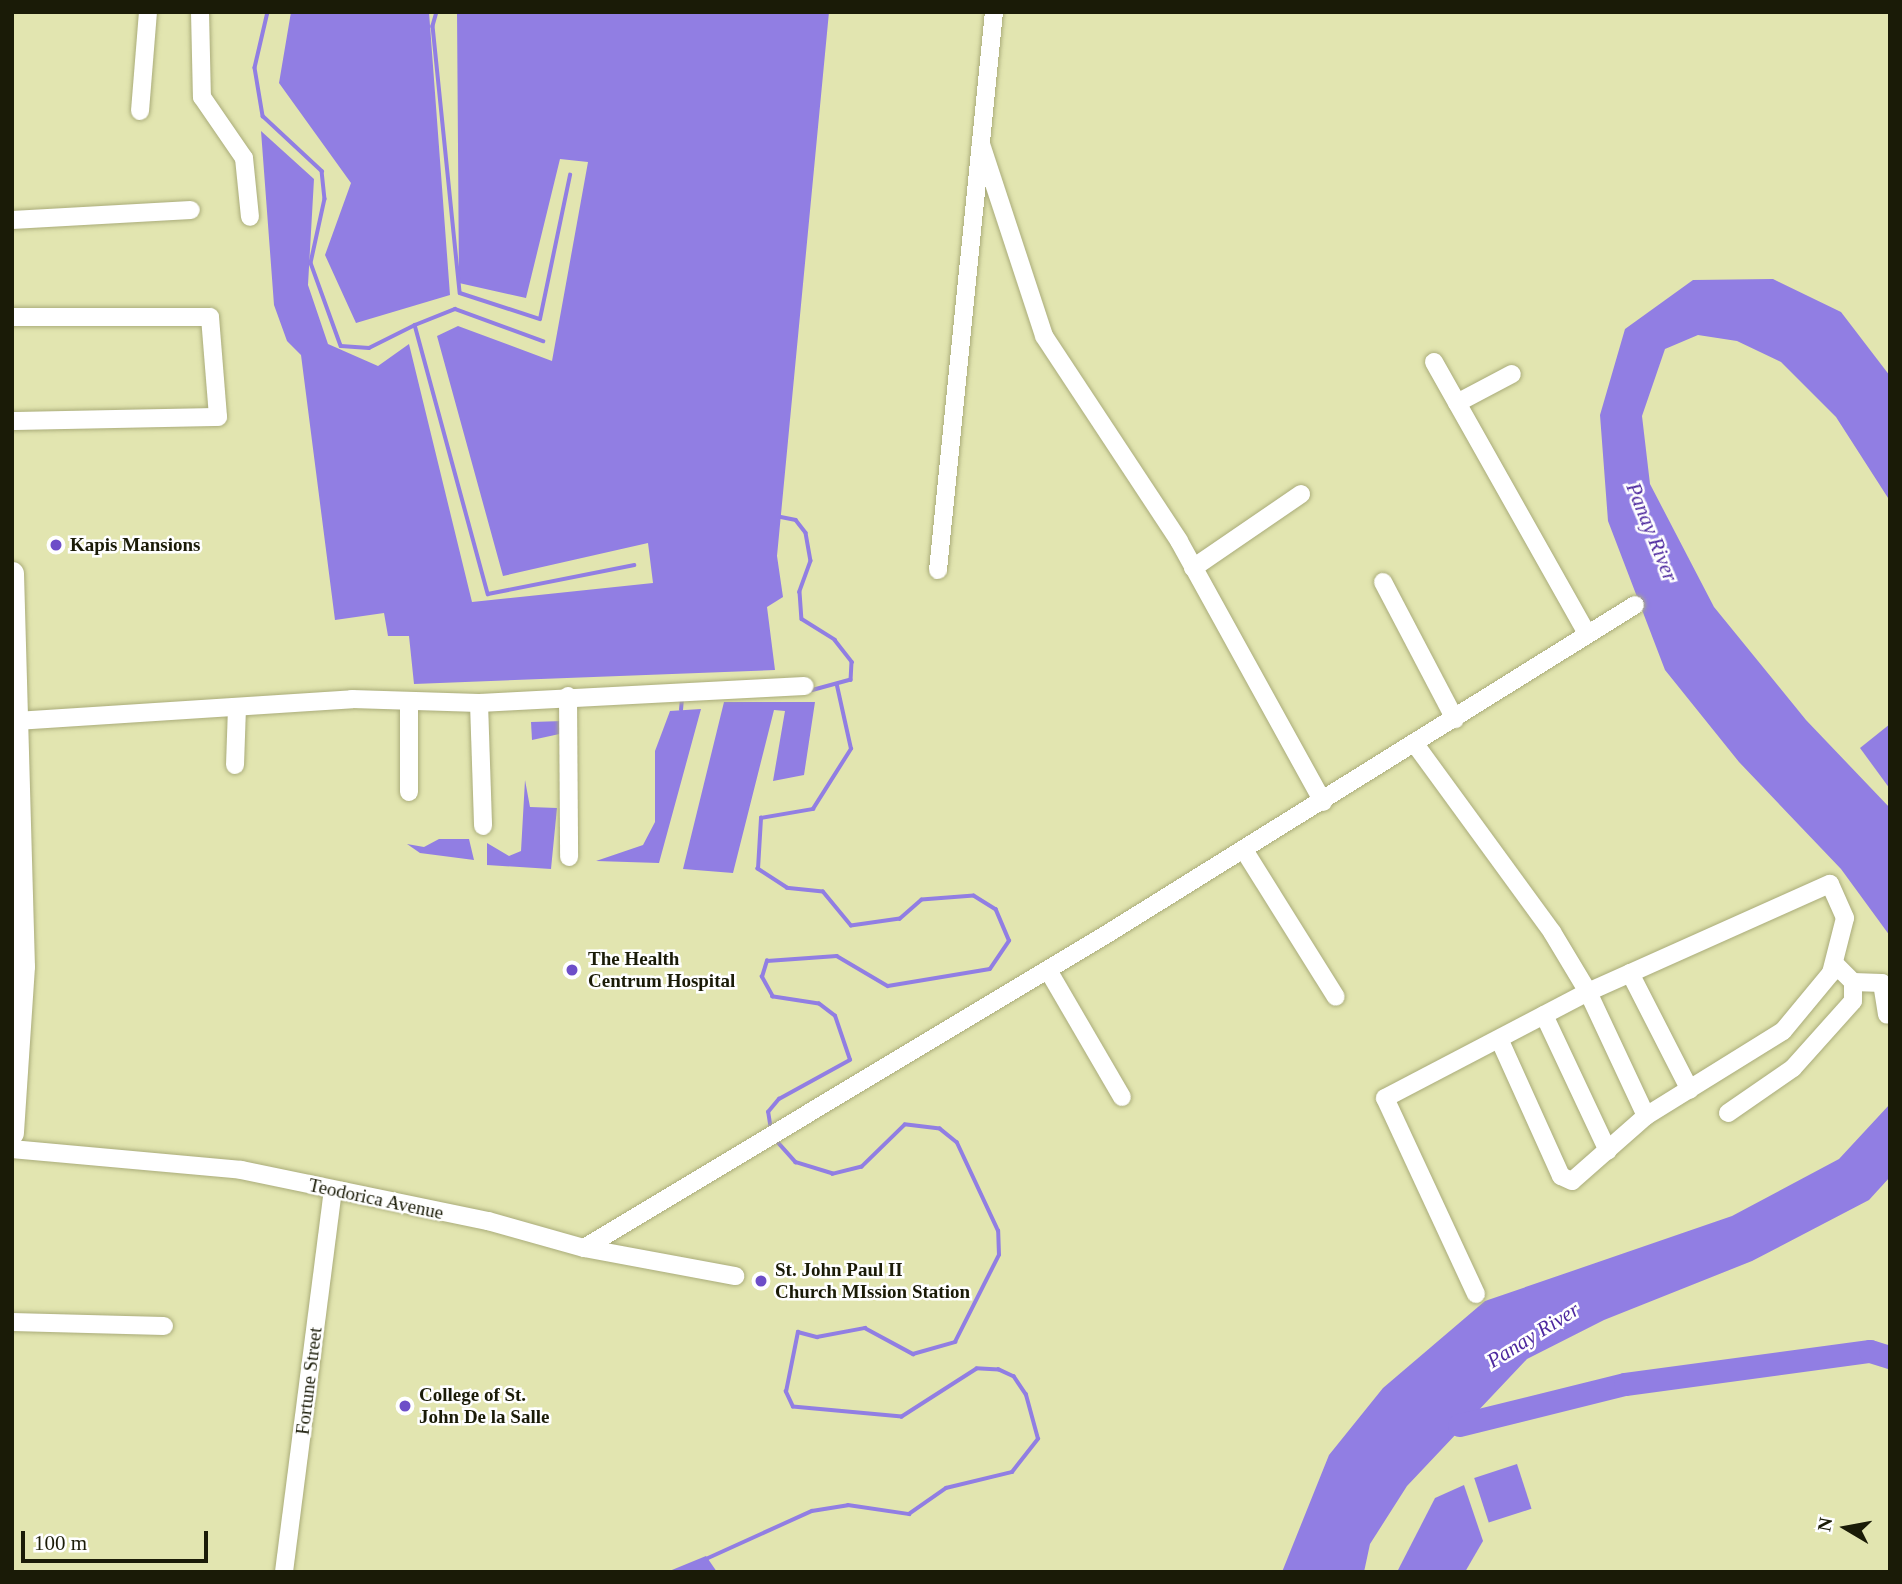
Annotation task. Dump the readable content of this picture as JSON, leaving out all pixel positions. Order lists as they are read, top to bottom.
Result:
{
  "streets": {
    "street": ["Teodorica Avenue", "Fortune Street"]
  },
  "crossings": [
    ["Teodorica Avenue", "Fortune Street"]
  ],
  "water": ["Panay River"],
  "places": [
    "Kapis Mansions",
    "The Health Centrum Hospital",
    "St. John Paul II Church MIssion Station",
    "College of St. John De la Salle"
  ],
  "scale_bar": "100 m",
  "north": "left"
}
